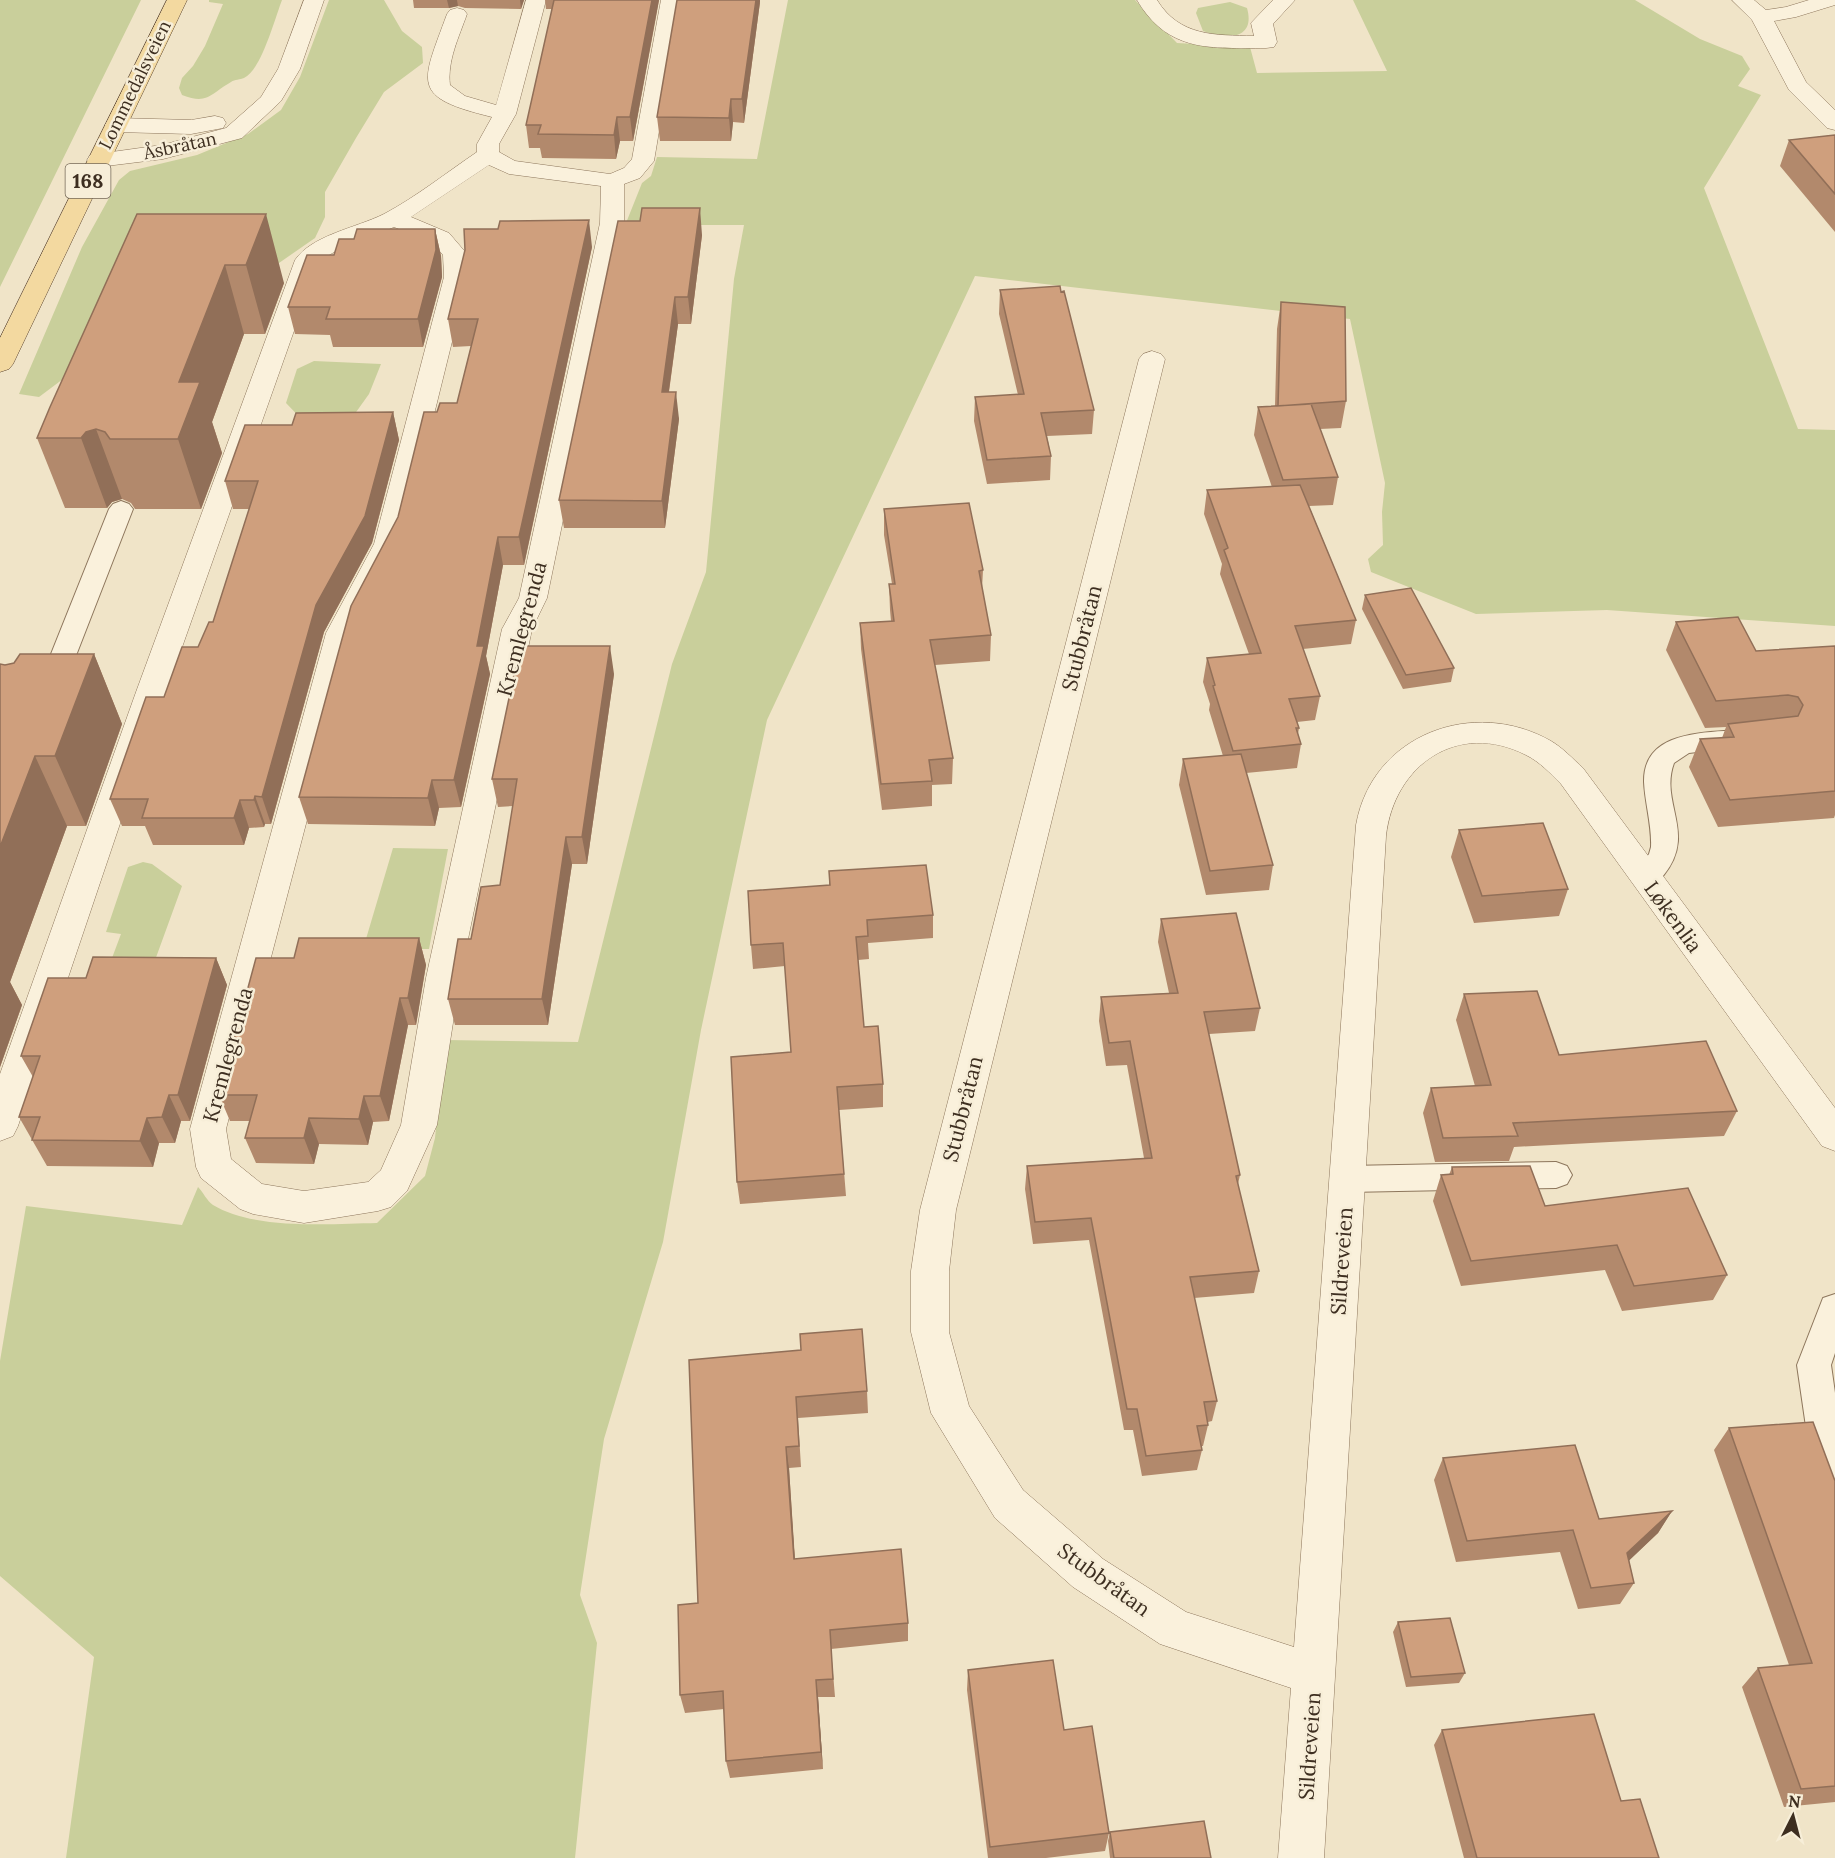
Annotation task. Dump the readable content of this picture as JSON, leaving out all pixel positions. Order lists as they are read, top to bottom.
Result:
{
  "streets": {
    "main road": ["Lommedalsveien", "168"],
    "street": [
      "Åsbråtan",
      "Kremlegrenda",
      "Stubbråtan",
      "Løkenlia",
      "Sildreveien"
    ]
  },
  "crossings": [
    ["Lommedalsveien", "Åsbråtan"],
    ["Stubbråtan", "Sildreveien"],
    ["Løkenlia", "Sildreveien"]
  ],
  "north": "top"
}
